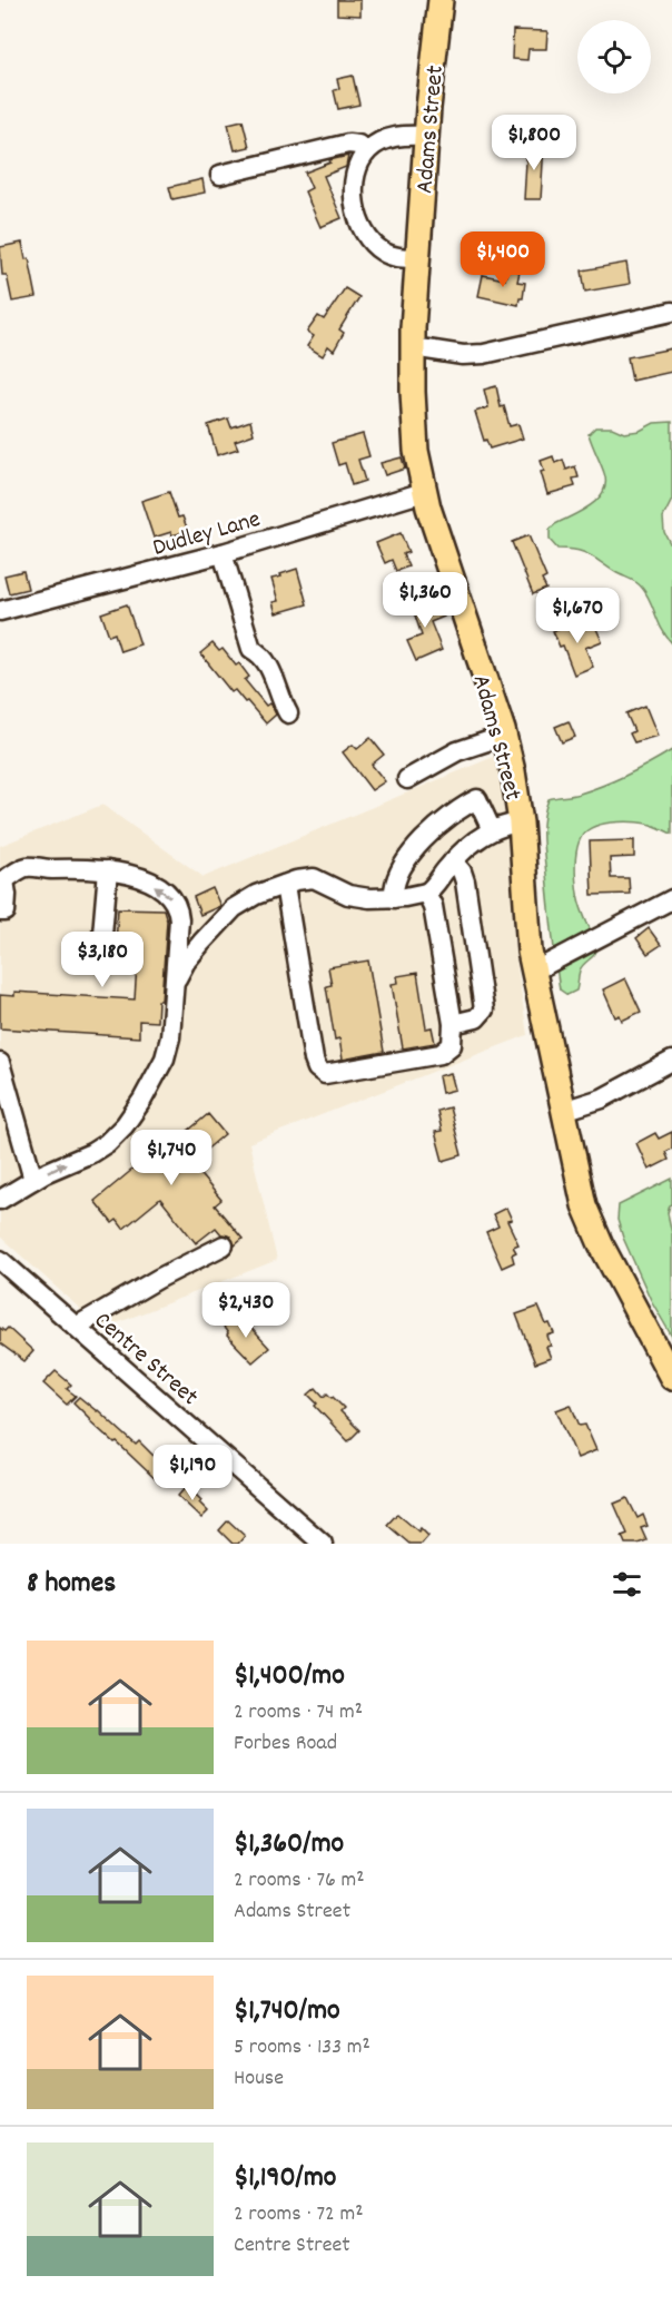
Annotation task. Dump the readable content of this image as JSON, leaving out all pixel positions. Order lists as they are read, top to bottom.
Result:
{
  "streets": {
    "main road": ["Adams Street"],
    "street": ["Dudley Lane", "Centre Street"]
  },
  "crossings": [
    ["Adams Street", "Dudley Lane"]
  ],
  "page": {
    "price": [
      "$1,800",
      "$1,400",
      "$1,360",
      "$1,670",
      "$3,180",
      "$1,740",
      "$2,430",
      "$1,190"
    ],
    "heading": "8 homes",
    "list": [
      {
        "name": "$1,400/mo",
        "note": "2 rooms · 74 m² · Forbes Road"
      },
      {
        "name": "$1,360/mo",
        "note": "2 rooms · 76 m² · Adams Street"
      },
      {
        "name": "$1,740/mo",
        "note": "5 rooms · 133 m² · House"
      },
      {
        "name": "$1,190/mo",
        "note": "2 rooms · 72 m² · Centre Street"
      }
    ]
  }
}
